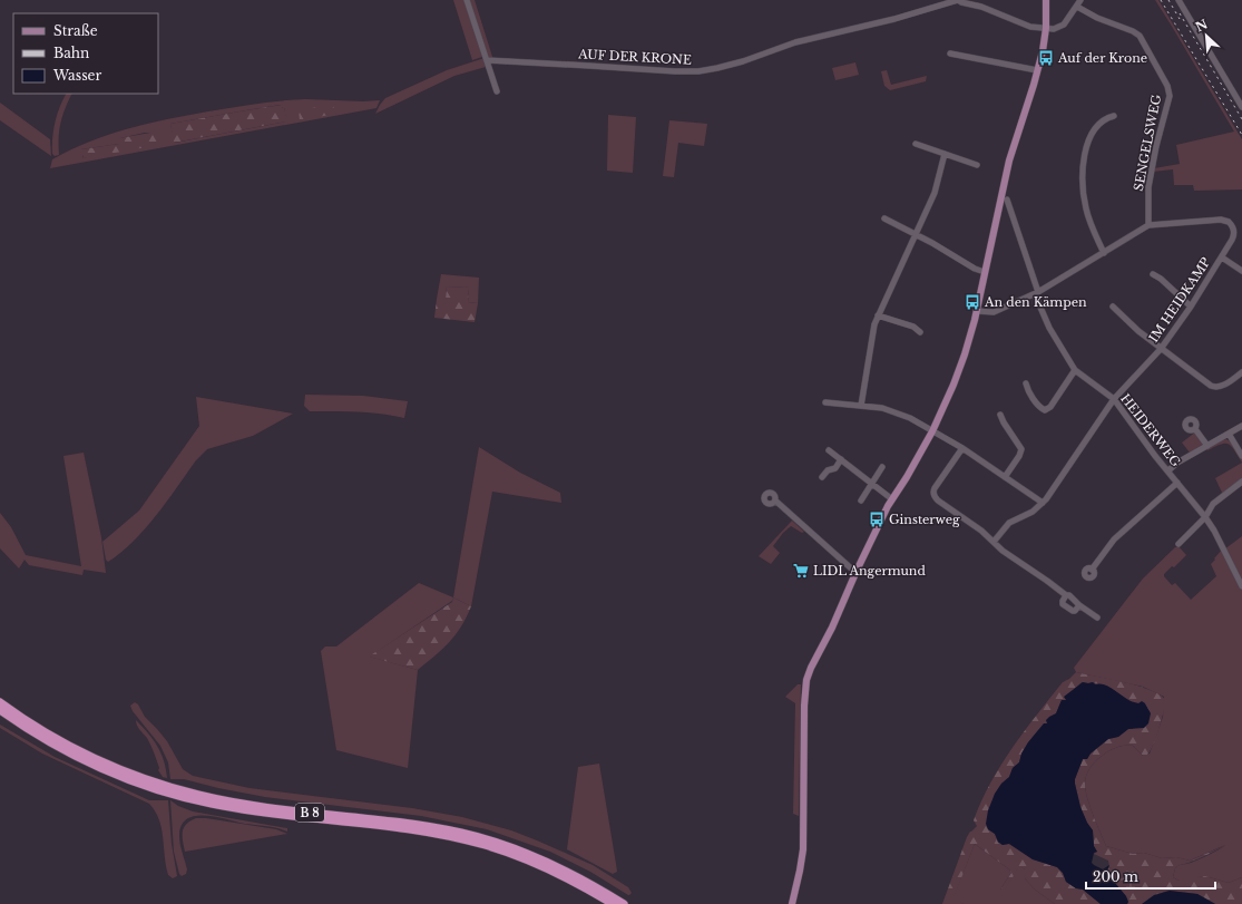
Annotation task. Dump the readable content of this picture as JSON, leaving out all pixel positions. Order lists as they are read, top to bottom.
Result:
{
  "streets": {
    "highway": ["B 8"],
    "street": [
      "AUF DER KRONE",
      "SENGELSWEG",
      "IM HEIDKAMP",
      "HEIDERWEG"
    ]
  },
  "crossings": [
    ["SENGELSWEG", "IM HEIDKAMP"],
    ["IM HEIDKAMP", "HEIDERWEG"]
  ],
  "places": {
    "bus stop": ["Auf der Krone", "An den Kämpen", "Ginsterweg"],
    "supermarket": ["LIDL Angermund"]
  },
  "legend": ["Straße", "Bahn", "Wasser"],
  "scale_bar": "200 m",
  "north": "top left"
}
